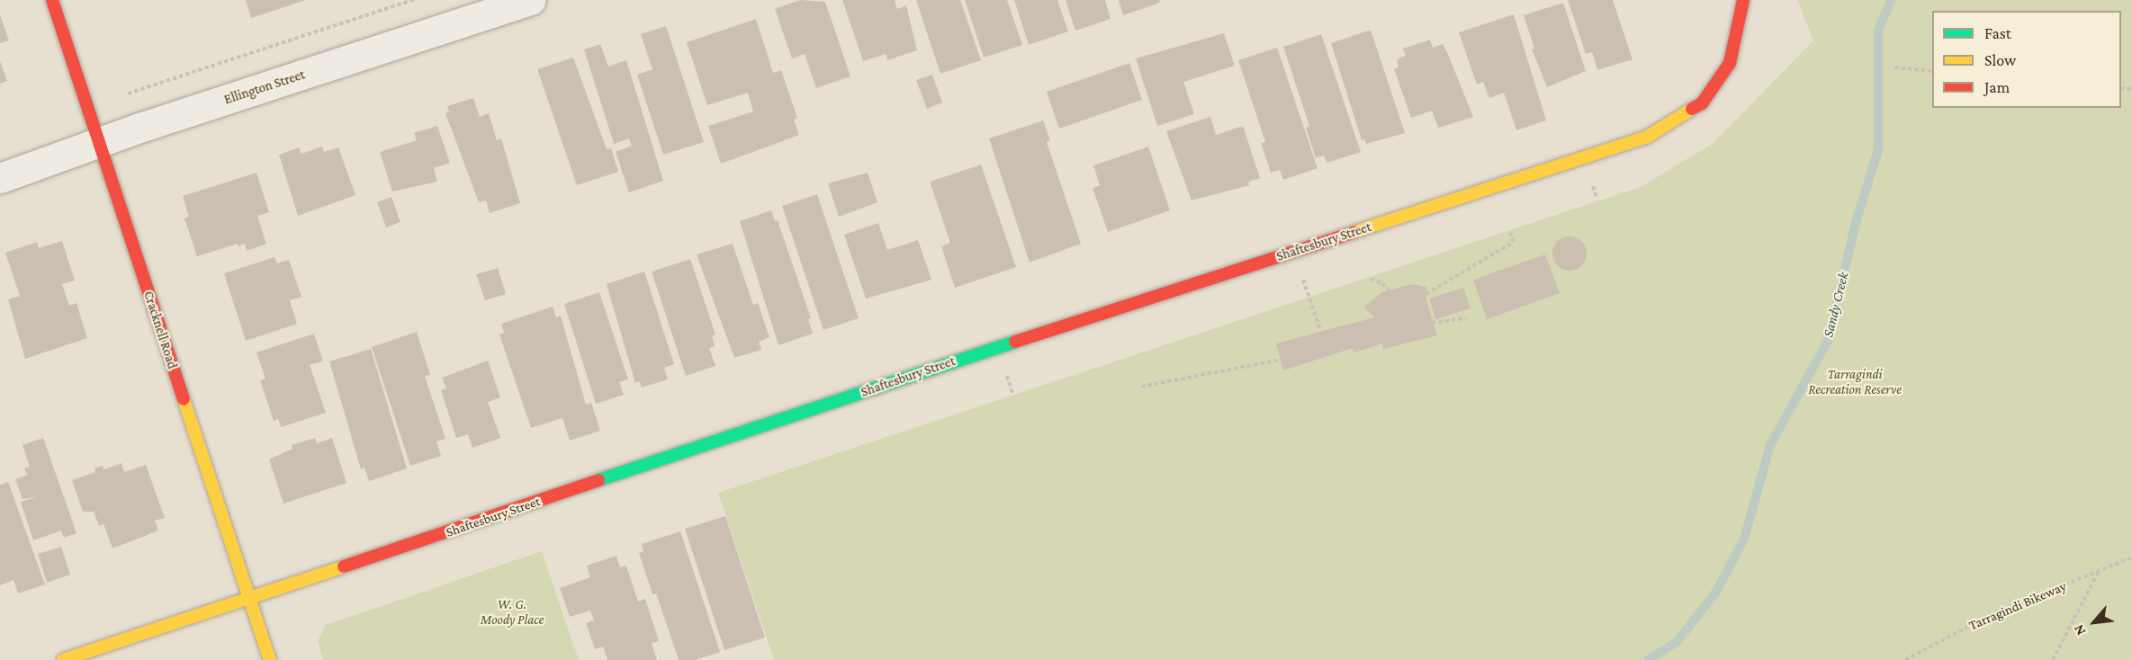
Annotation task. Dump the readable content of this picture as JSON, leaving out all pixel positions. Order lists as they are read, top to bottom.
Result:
{
  "streets": {
    "street": ["Ellington Street", "Shaftesbury Street", "Cracknell Road"],
    "path": ["Tarragindi Bikeway"]
  },
  "crossings": [
    ["Ellington Street", "Cracknell Road"],
    ["Shaftesbury Street", "Cracknell Road"]
  ],
  "water": ["Sandy Creek"],
  "parks": ["Tarragindi Recreation Reserve", "W. G. Moody Place"],
  "legend": ["Fast", "Slow", "Jam"],
  "north": "bottom left"
}
